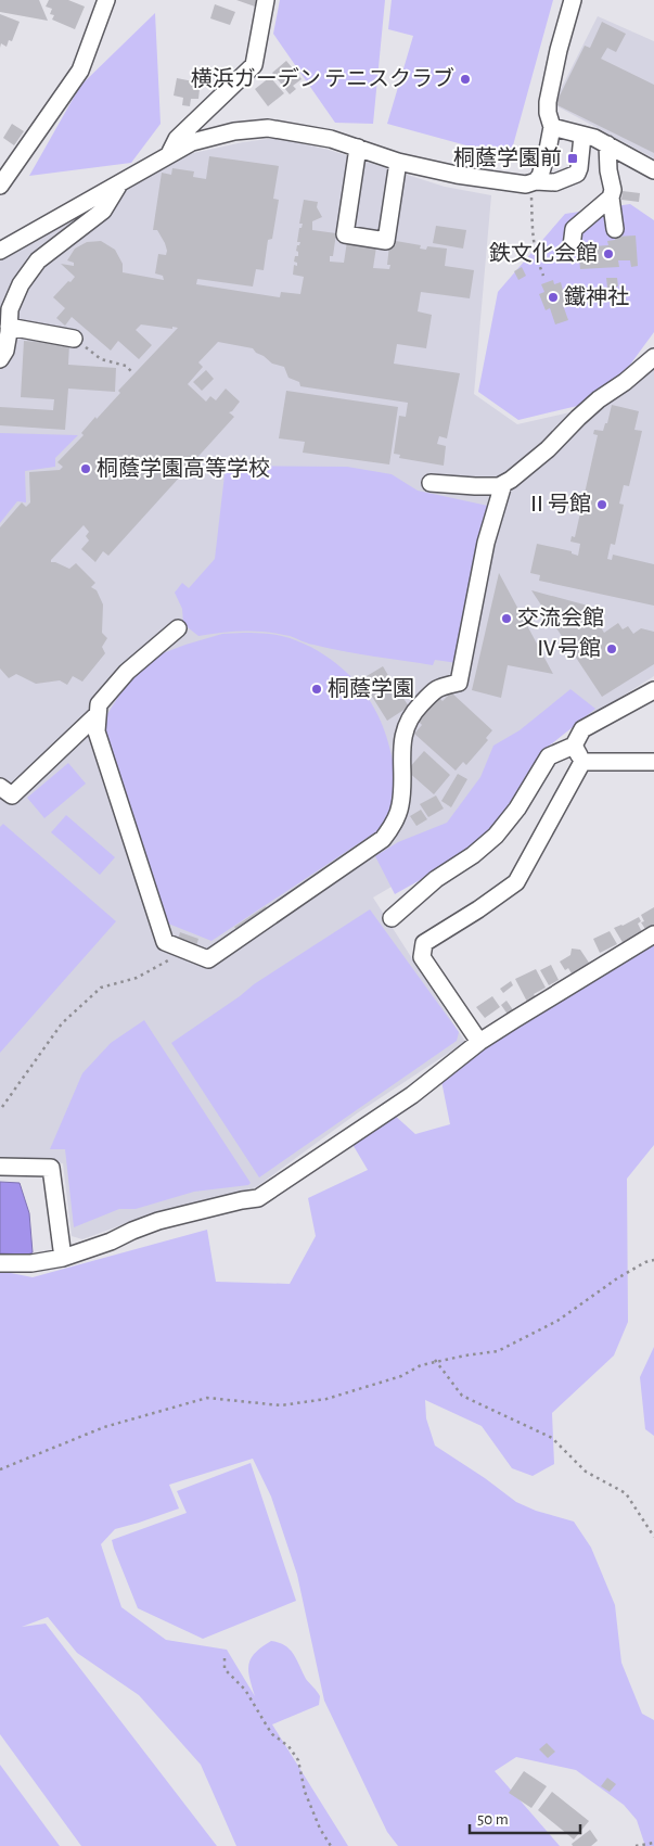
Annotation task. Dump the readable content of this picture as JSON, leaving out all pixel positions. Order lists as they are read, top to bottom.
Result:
{
  "places": {
    "other": [
      "横浜ガーデン テニスクラブ",
      "鉄文化会館",
      "鐵神社",
      "桐蔭学園高等学校",
      "Ⅱ号館",
      "交流会館",
      "Ⅳ号館",
      "桐蔭学園"
    ],
    "transit": ["桐蔭学園前"]
  },
  "scale_bar": "50 m"
}
